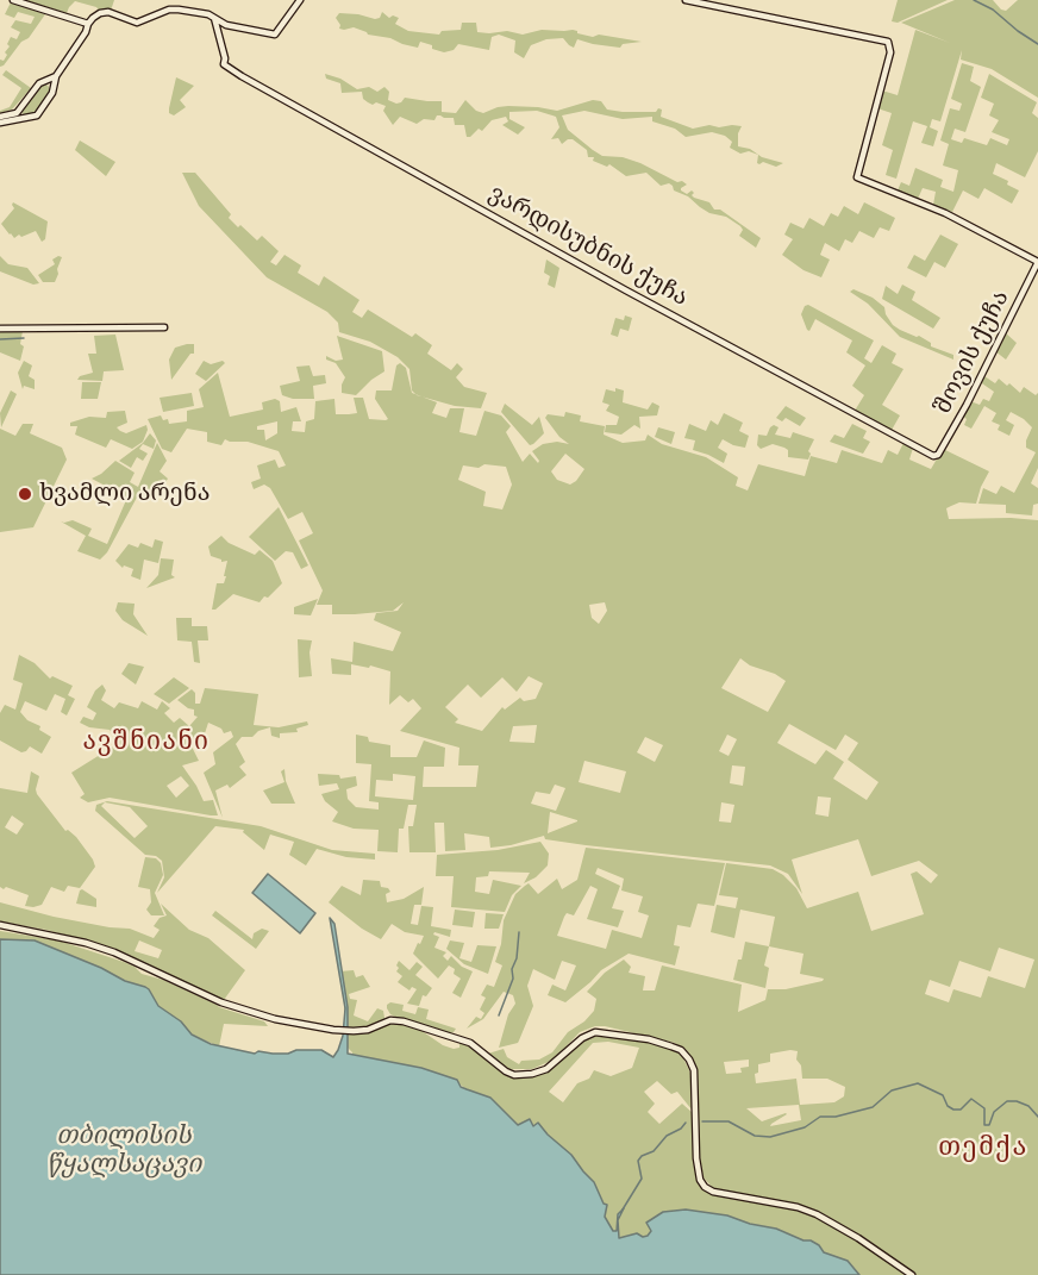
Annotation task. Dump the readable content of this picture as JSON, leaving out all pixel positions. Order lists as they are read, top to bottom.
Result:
{
  "streets": {
    "street": ["ვარდისუბნის ქუჩა", "შოვის ქუჩა"]
  },
  "crossings": [
    ["ვარდისუბნის ქუჩა", "შოვის ქუჩა"]
  ],
  "districts": ["ავშნიანი", "თემქა"],
  "water": ["თბილისის წყალსაცავი"],
  "places": ["ხვამლი არენა"]
}
